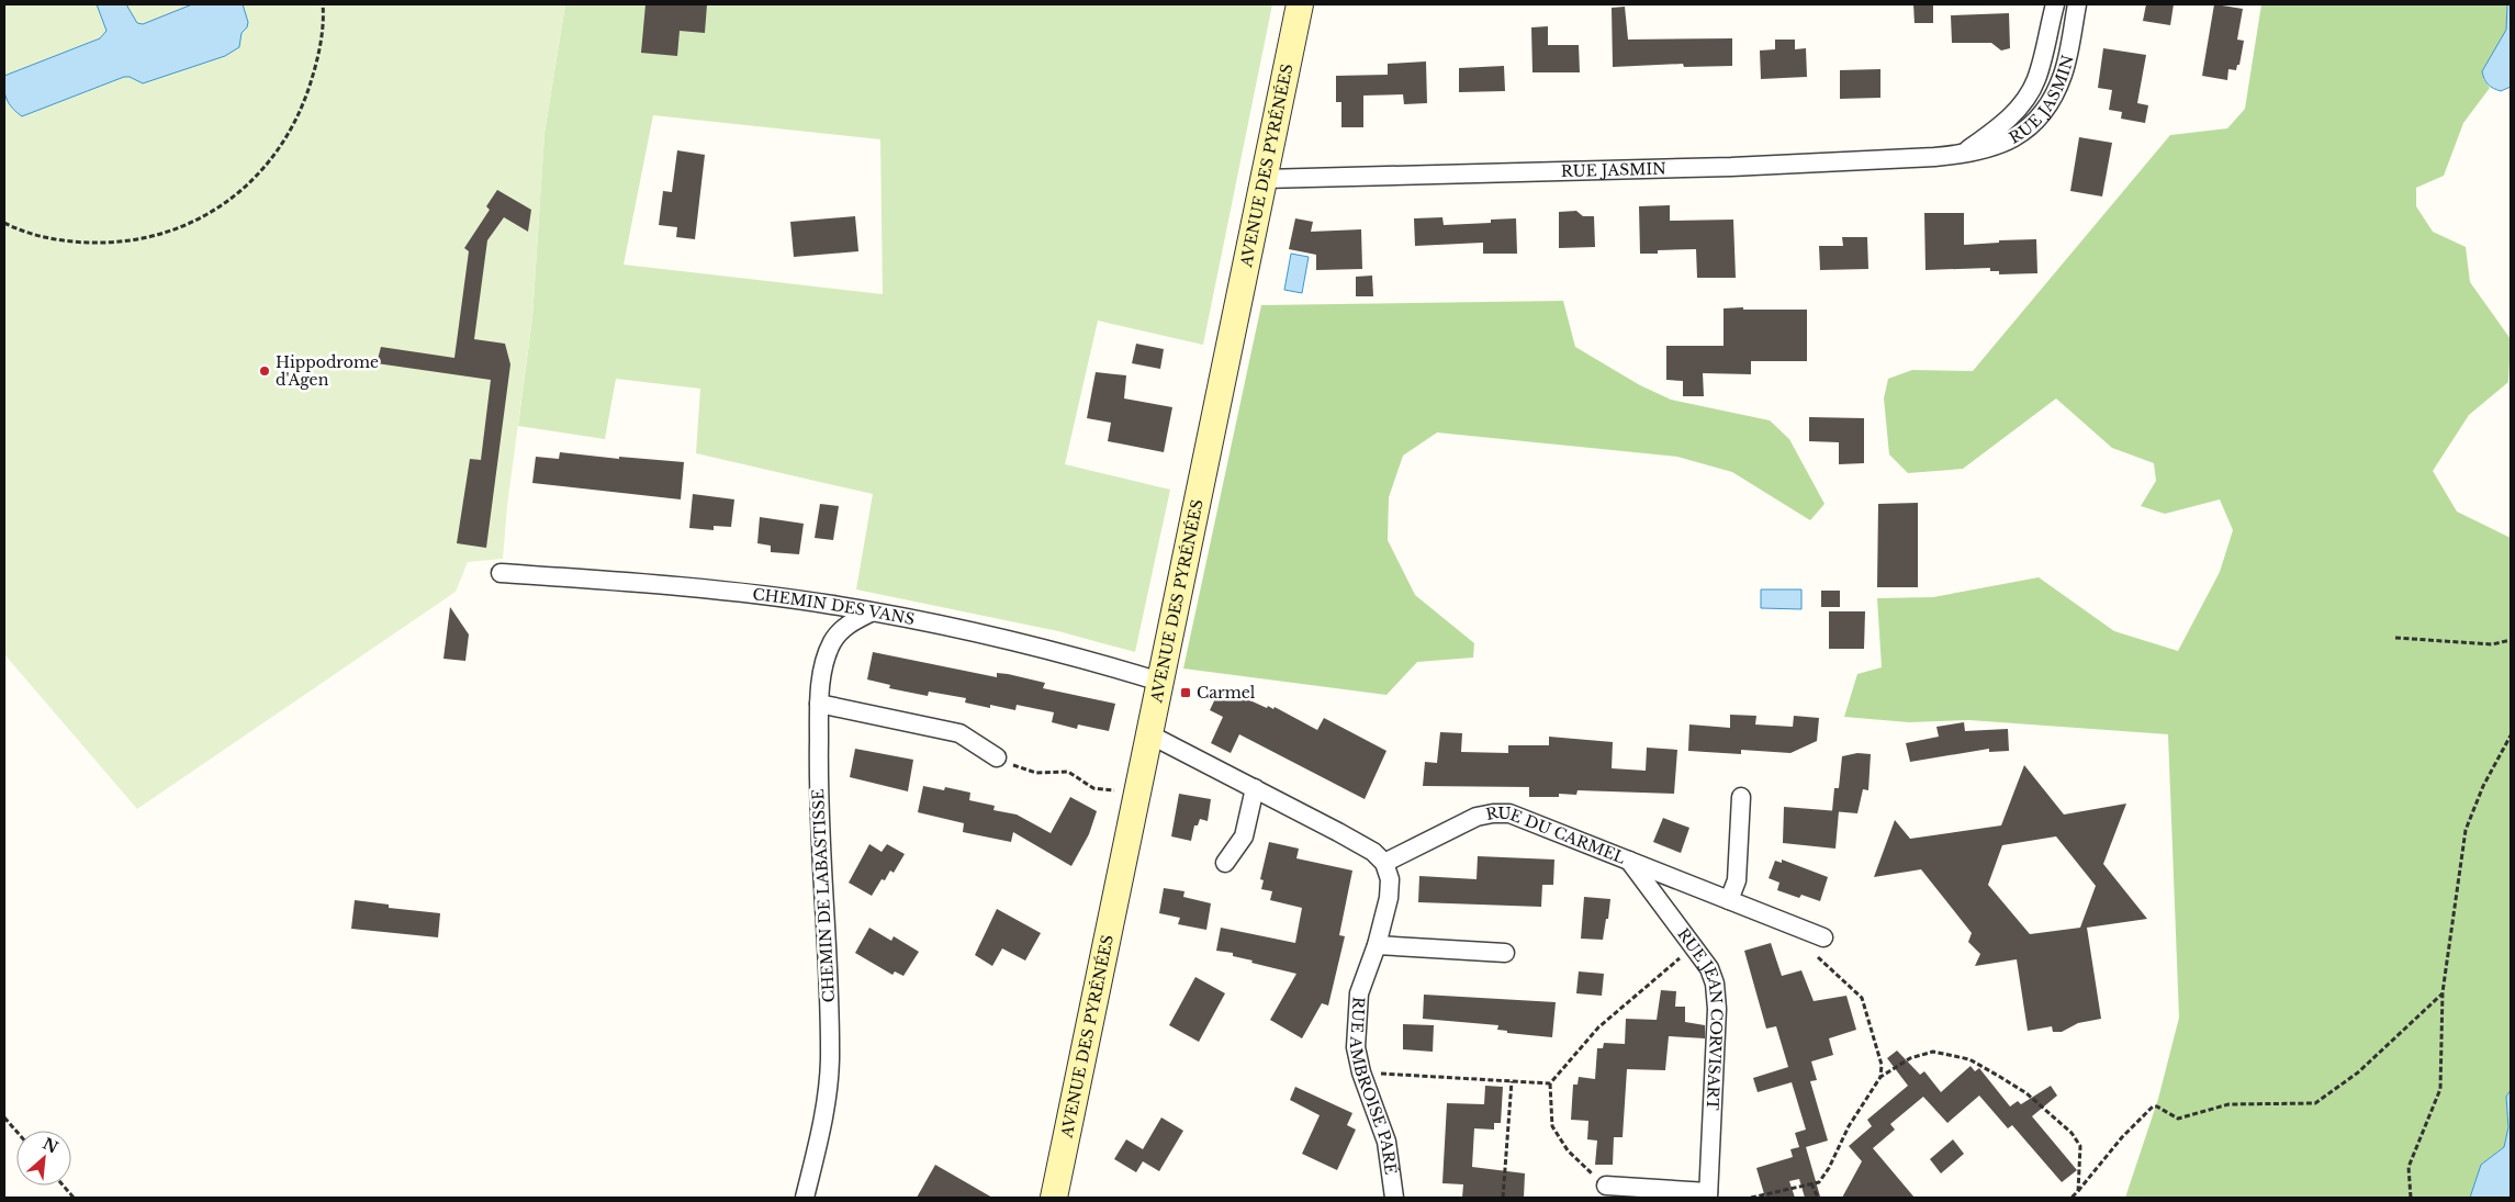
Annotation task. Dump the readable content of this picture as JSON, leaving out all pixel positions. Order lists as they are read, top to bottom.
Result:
{
  "streets": {
    "main road": ["AVENUE DES PYRÉNÉES"],
    "street": [
      "RUE JASMIN",
      "CHEMIN DES VANS",
      "RUE DU CARMEL",
      "CHEMIN DE LABASTISSE",
      "RUE JEAN CORVISART",
      "RUE AMBROISE PARÉ"
    ]
  },
  "crossings": [
    ["RUE JASMIN", "AVENUE DES PYRÉNÉES"],
    ["AVENUE DES PYRÉNÉES", "CHEMIN DES VANS"],
    ["CHEMIN DES VANS", "CHEMIN DE LABASTISSE"],
    ["RUE DU CARMEL", "RUE JEAN CORVISART"],
    ["RUE DU CARMEL", "RUE AMBROISE PARÉ"]
  ],
  "places": {
    "other": ["Hippodrome d'Agen"],
    "transit": ["Carmel"]
  },
  "north": "top right"
}
